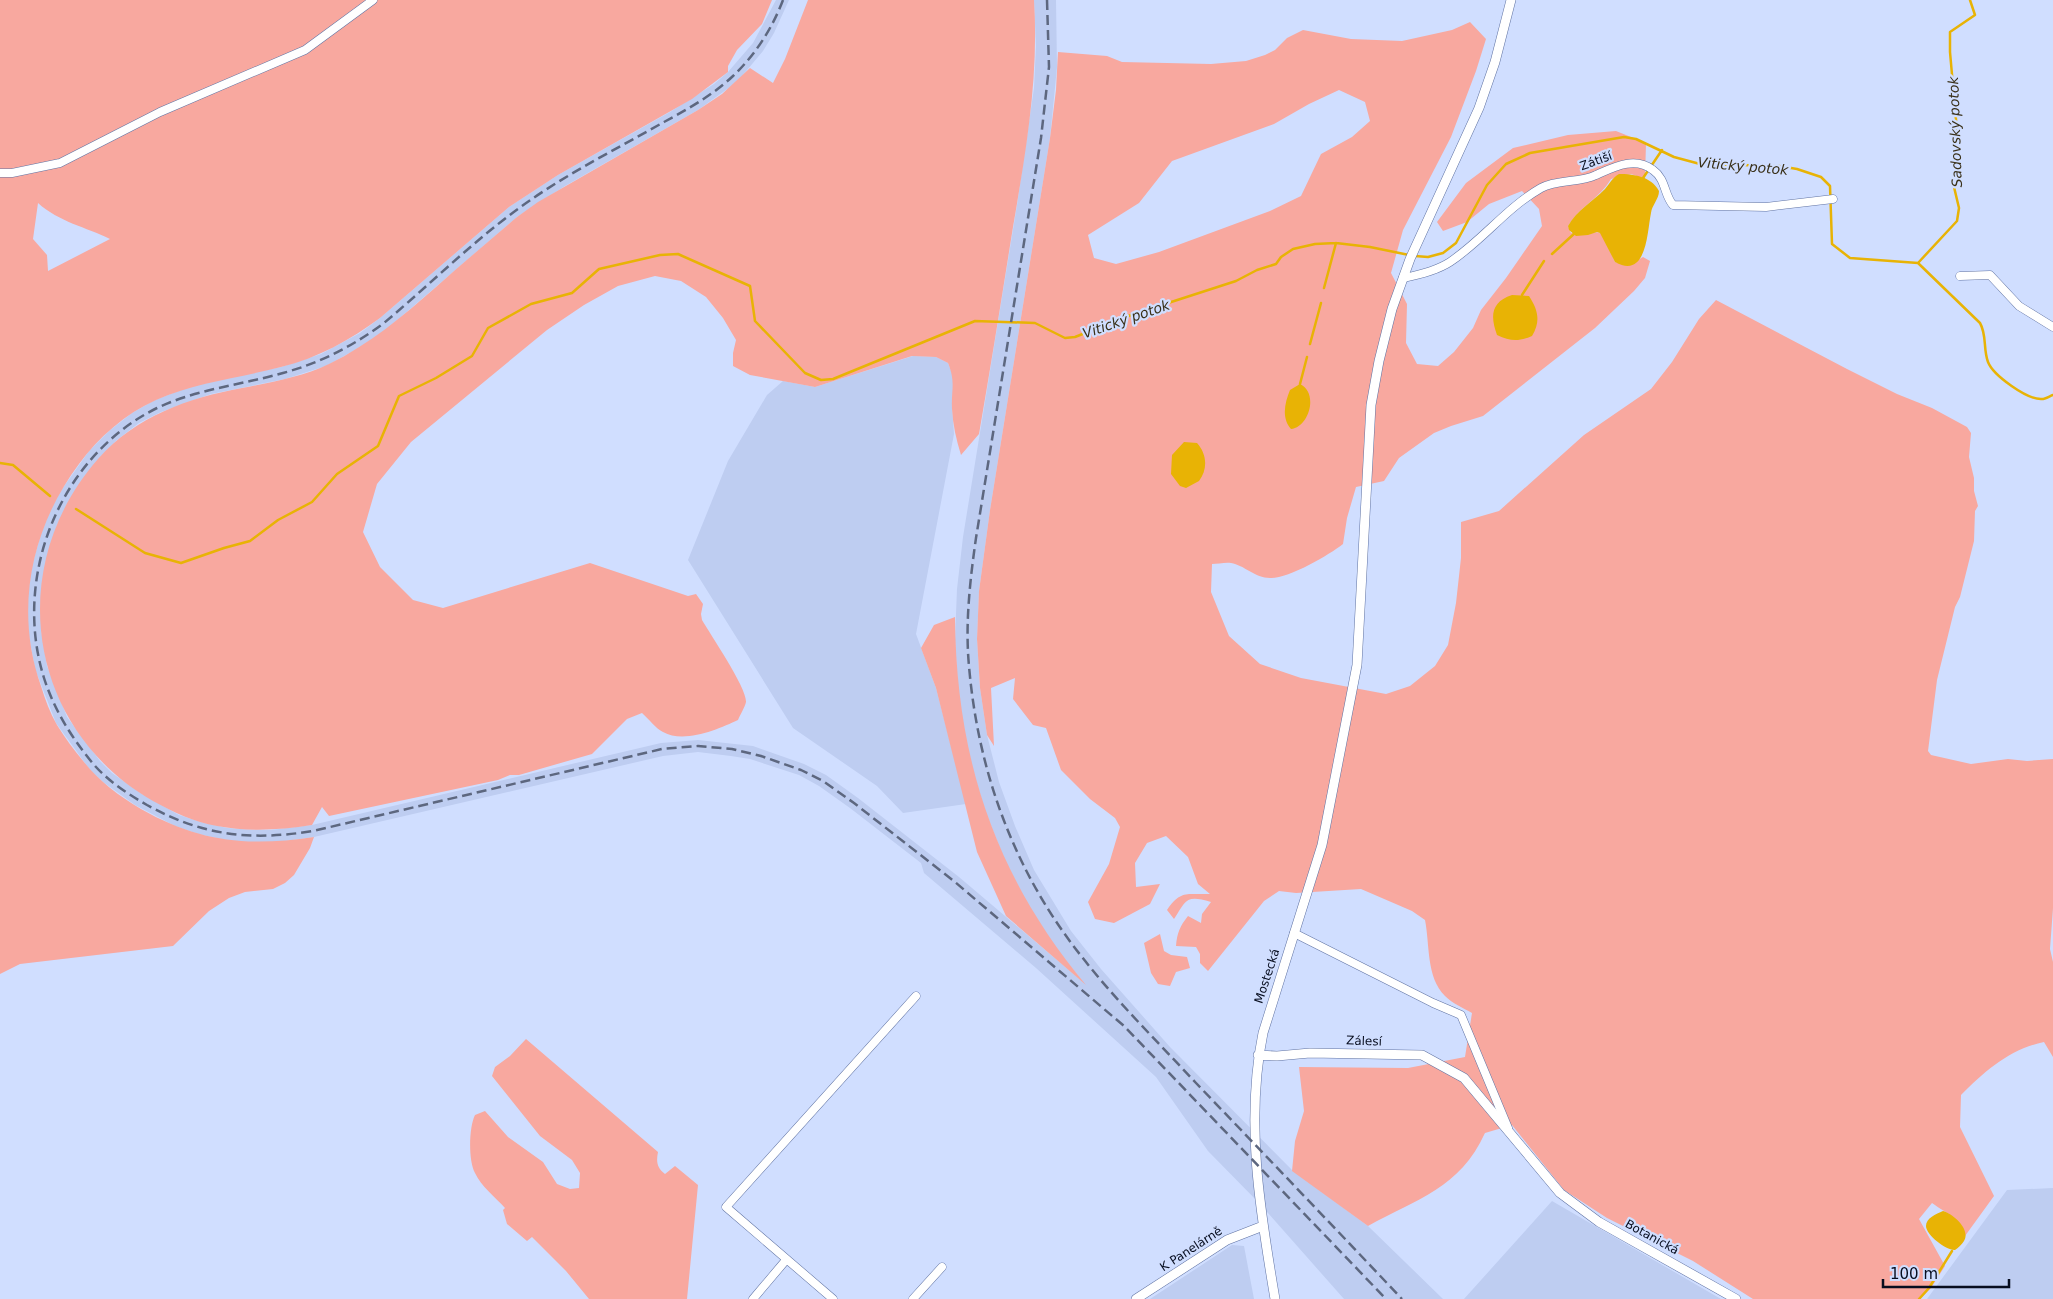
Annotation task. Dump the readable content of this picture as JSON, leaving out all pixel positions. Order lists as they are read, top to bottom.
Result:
{
  "streets": {
    "street": [
      "Zátiší",
      "Mostecká",
      "Zálesí",
      "Botanická",
      "K Panelárně"
    ]
  },
  "crossings": [
    ["Zátiší", "Mostecká"],
    ["Mostecká", "Zálesí"],
    ["Mostecká", "K Panelárně"],
    ["Zálesí", "Botanická"]
  ],
  "water": ["Sadovský potok", "Vitický potok"],
  "scale_bar": "100 m"
}
